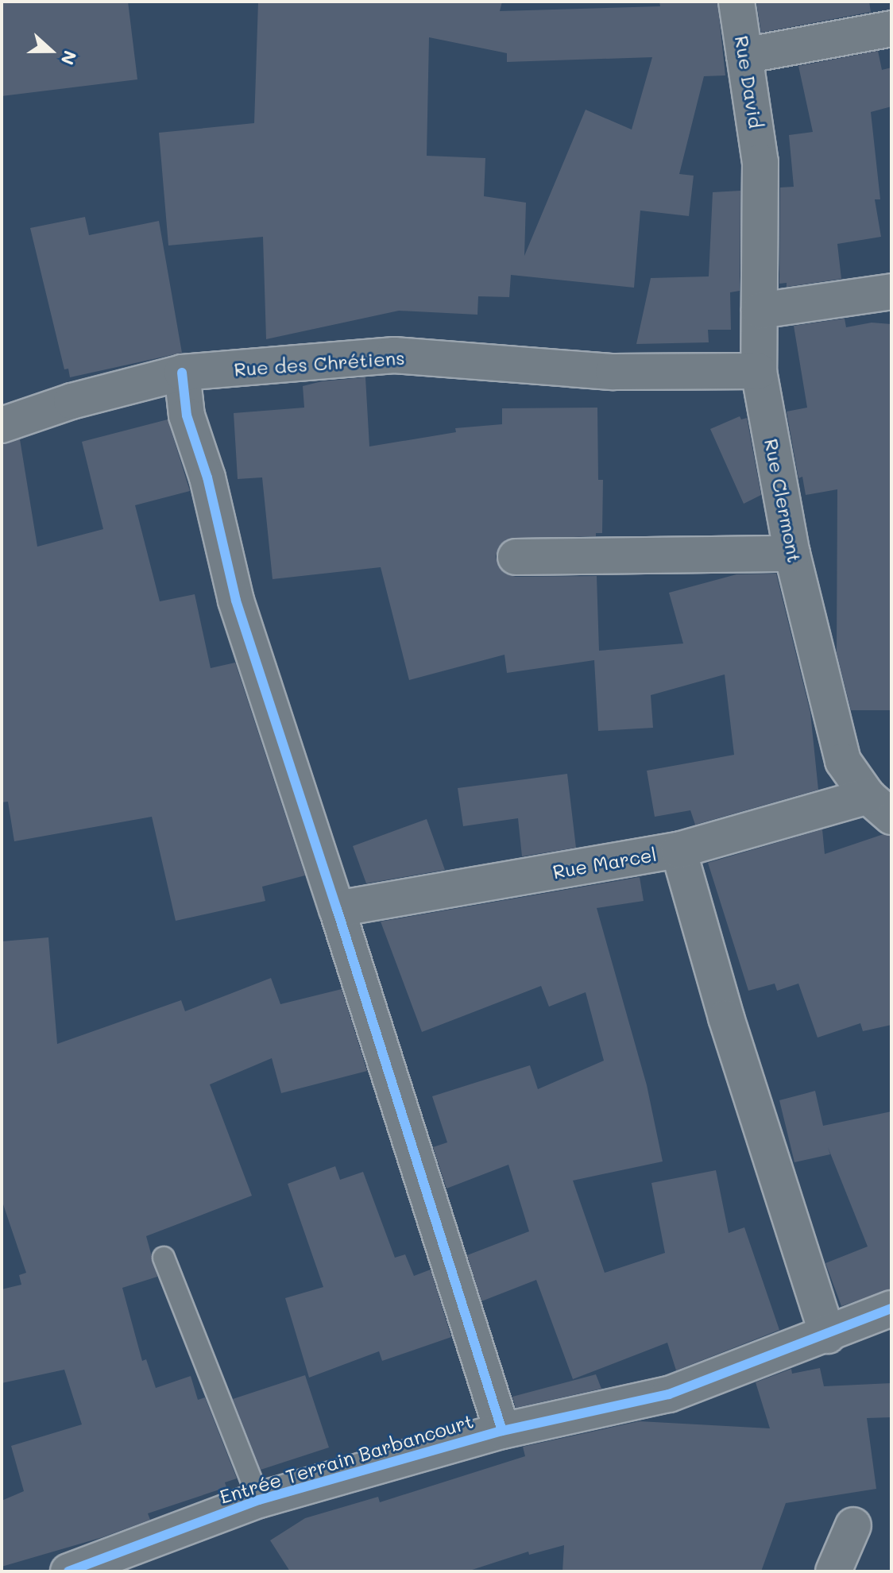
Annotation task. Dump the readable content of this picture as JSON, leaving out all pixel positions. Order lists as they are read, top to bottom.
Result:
{
  "streets": {
    "street": [
      "Rue David",
      "Rue des Chrétiens",
      "Rue Clermont",
      "Rue Marcel",
      "Entrée Terrain Barbancourt"
    ]
  },
  "crossings": [
    ["Rue David", "Rue Clermont"],
    ["Rue des Chrétiens", "Rue Clermont"],
    ["Rue Clermont", "Rue Marcel"]
  ],
  "north": "right"
}
